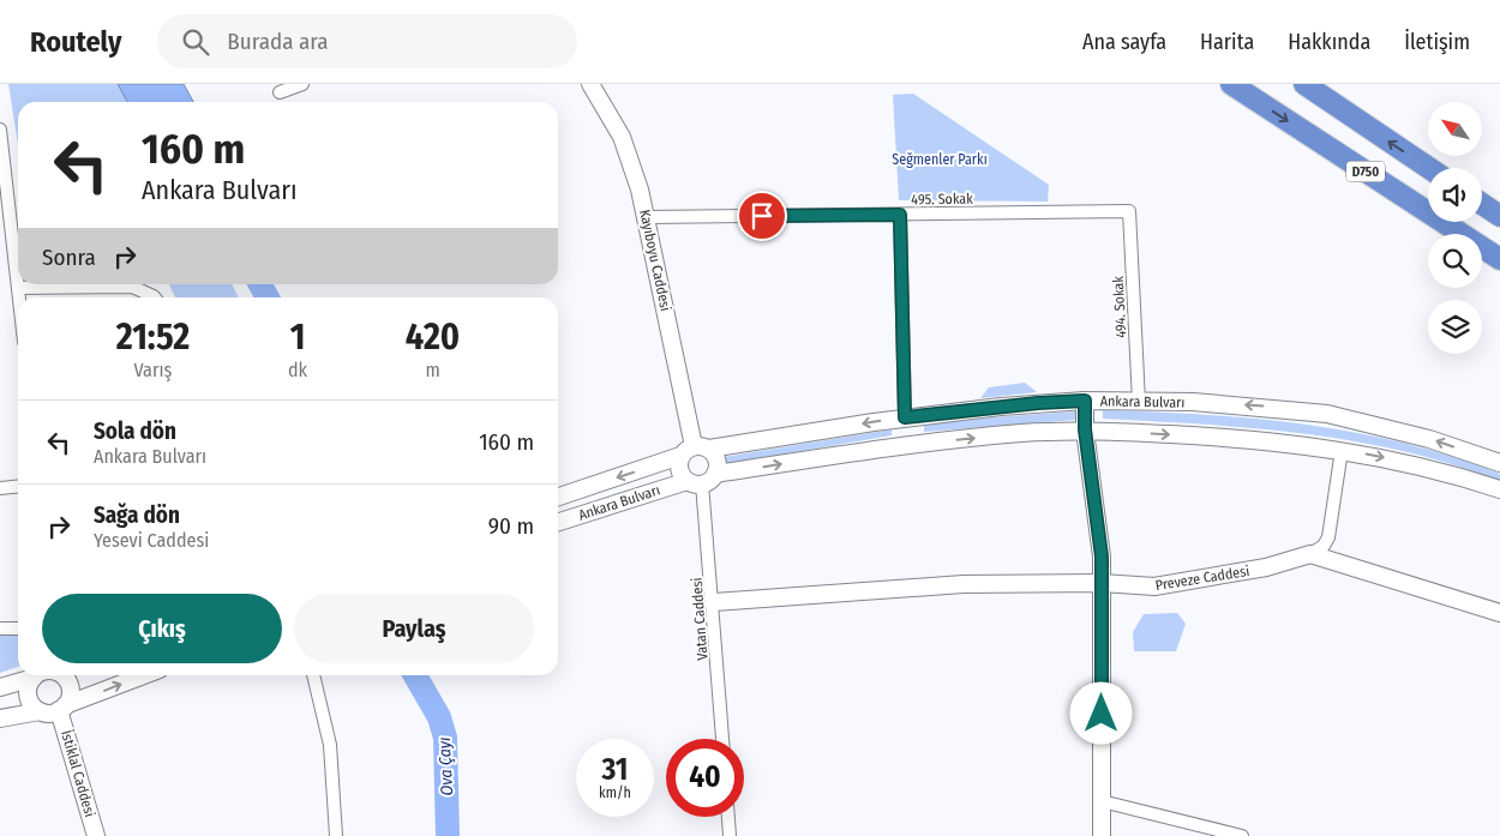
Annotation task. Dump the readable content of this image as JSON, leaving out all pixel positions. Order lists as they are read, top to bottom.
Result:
{
  "streets": {
    "highway": ["D750"],
    "main road": [
      "Kayıboyu Caddesi",
      "Ankara Bulvarı",
      "Preveze Caddesi",
      "İstiklal Caddesi"
    ],
    "street": ["495. Sokak", "494. Sokak", "Vatan Caddesi"]
  },
  "crossings": [
    ["495. Sokak", "Kayıboyu Caddesi"],
    ["495. Sokak", "494. Sokak"],
    ["Kayıboyu Caddesi", "Ankara Bulvarı"],
    ["494. Sokak", "Ankara Bulvarı"],
    ["Ankara Bulvarı", "Vatan Caddesi"],
    ["Preveze Caddesi", "Vatan Caddesi"]
  ],
  "water": ["Ova Çayı"],
  "parks": ["Seğmenler Parkı"],
  "north": "top left",
  "page": {
    "header": "Routely",
    "search": "Burada ara",
    "nav": [
      "Ana sayfa",
      "Harita",
      "Hakkında",
      "İletişim"
    ],
    "turn": ["160 m", "Ankara Bulvarı"],
    "then": "Sonra",
    "eta": [
      "21:52",
      "Varış",
      "1",
      "dk",
      "420",
      "m"
    ],
    "list": [
      {
        "name": "Sola dön",
        "note": "Ankara Bulvarı",
        "value": "160 m"
      },
      {
        "name": "Sağa dön",
        "note": "Yesevi Caddesi",
        "value": "90 m"
      }
    ],
    "buttons": ["Çıkış", "Paylaş"],
    "speed": "31 km/h",
    "limit": "40"
  }
}
